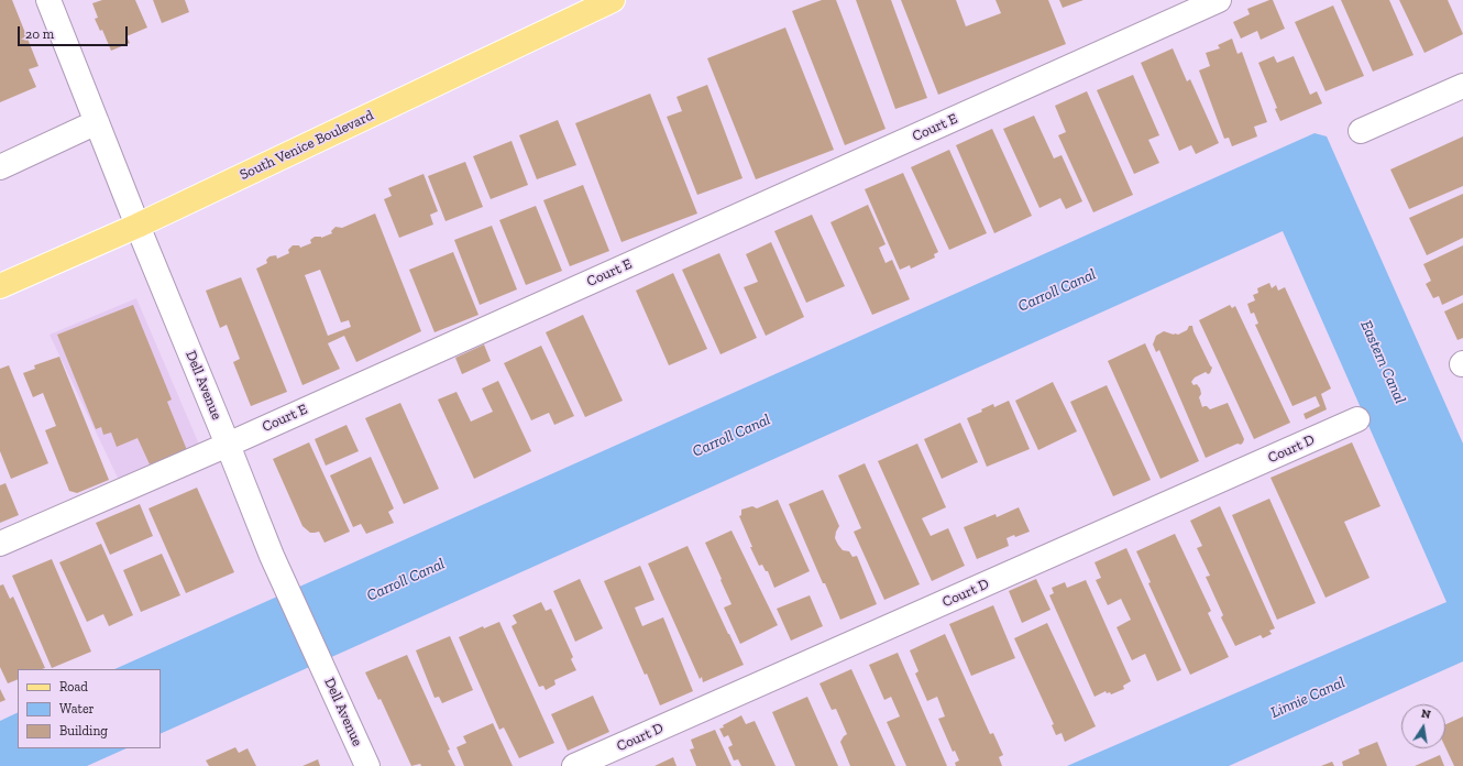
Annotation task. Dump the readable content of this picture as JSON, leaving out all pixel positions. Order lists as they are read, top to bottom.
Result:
{
  "streets": {
    "main road": ["South Venice Boulevard"],
    "street": ["Court E", "Dell Avenue", "Court D"]
  },
  "crossings": [
    ["Court E", "Dell Avenue"],
    ["South Venice Boulevard", "Dell Avenue"]
  ],
  "water": ["Carroll Canal", "Eastern Canal", "Linnie Canal"],
  "legend": ["Road", "Water", "Building"],
  "scale_bar": "20 m",
  "north": "top"
}
